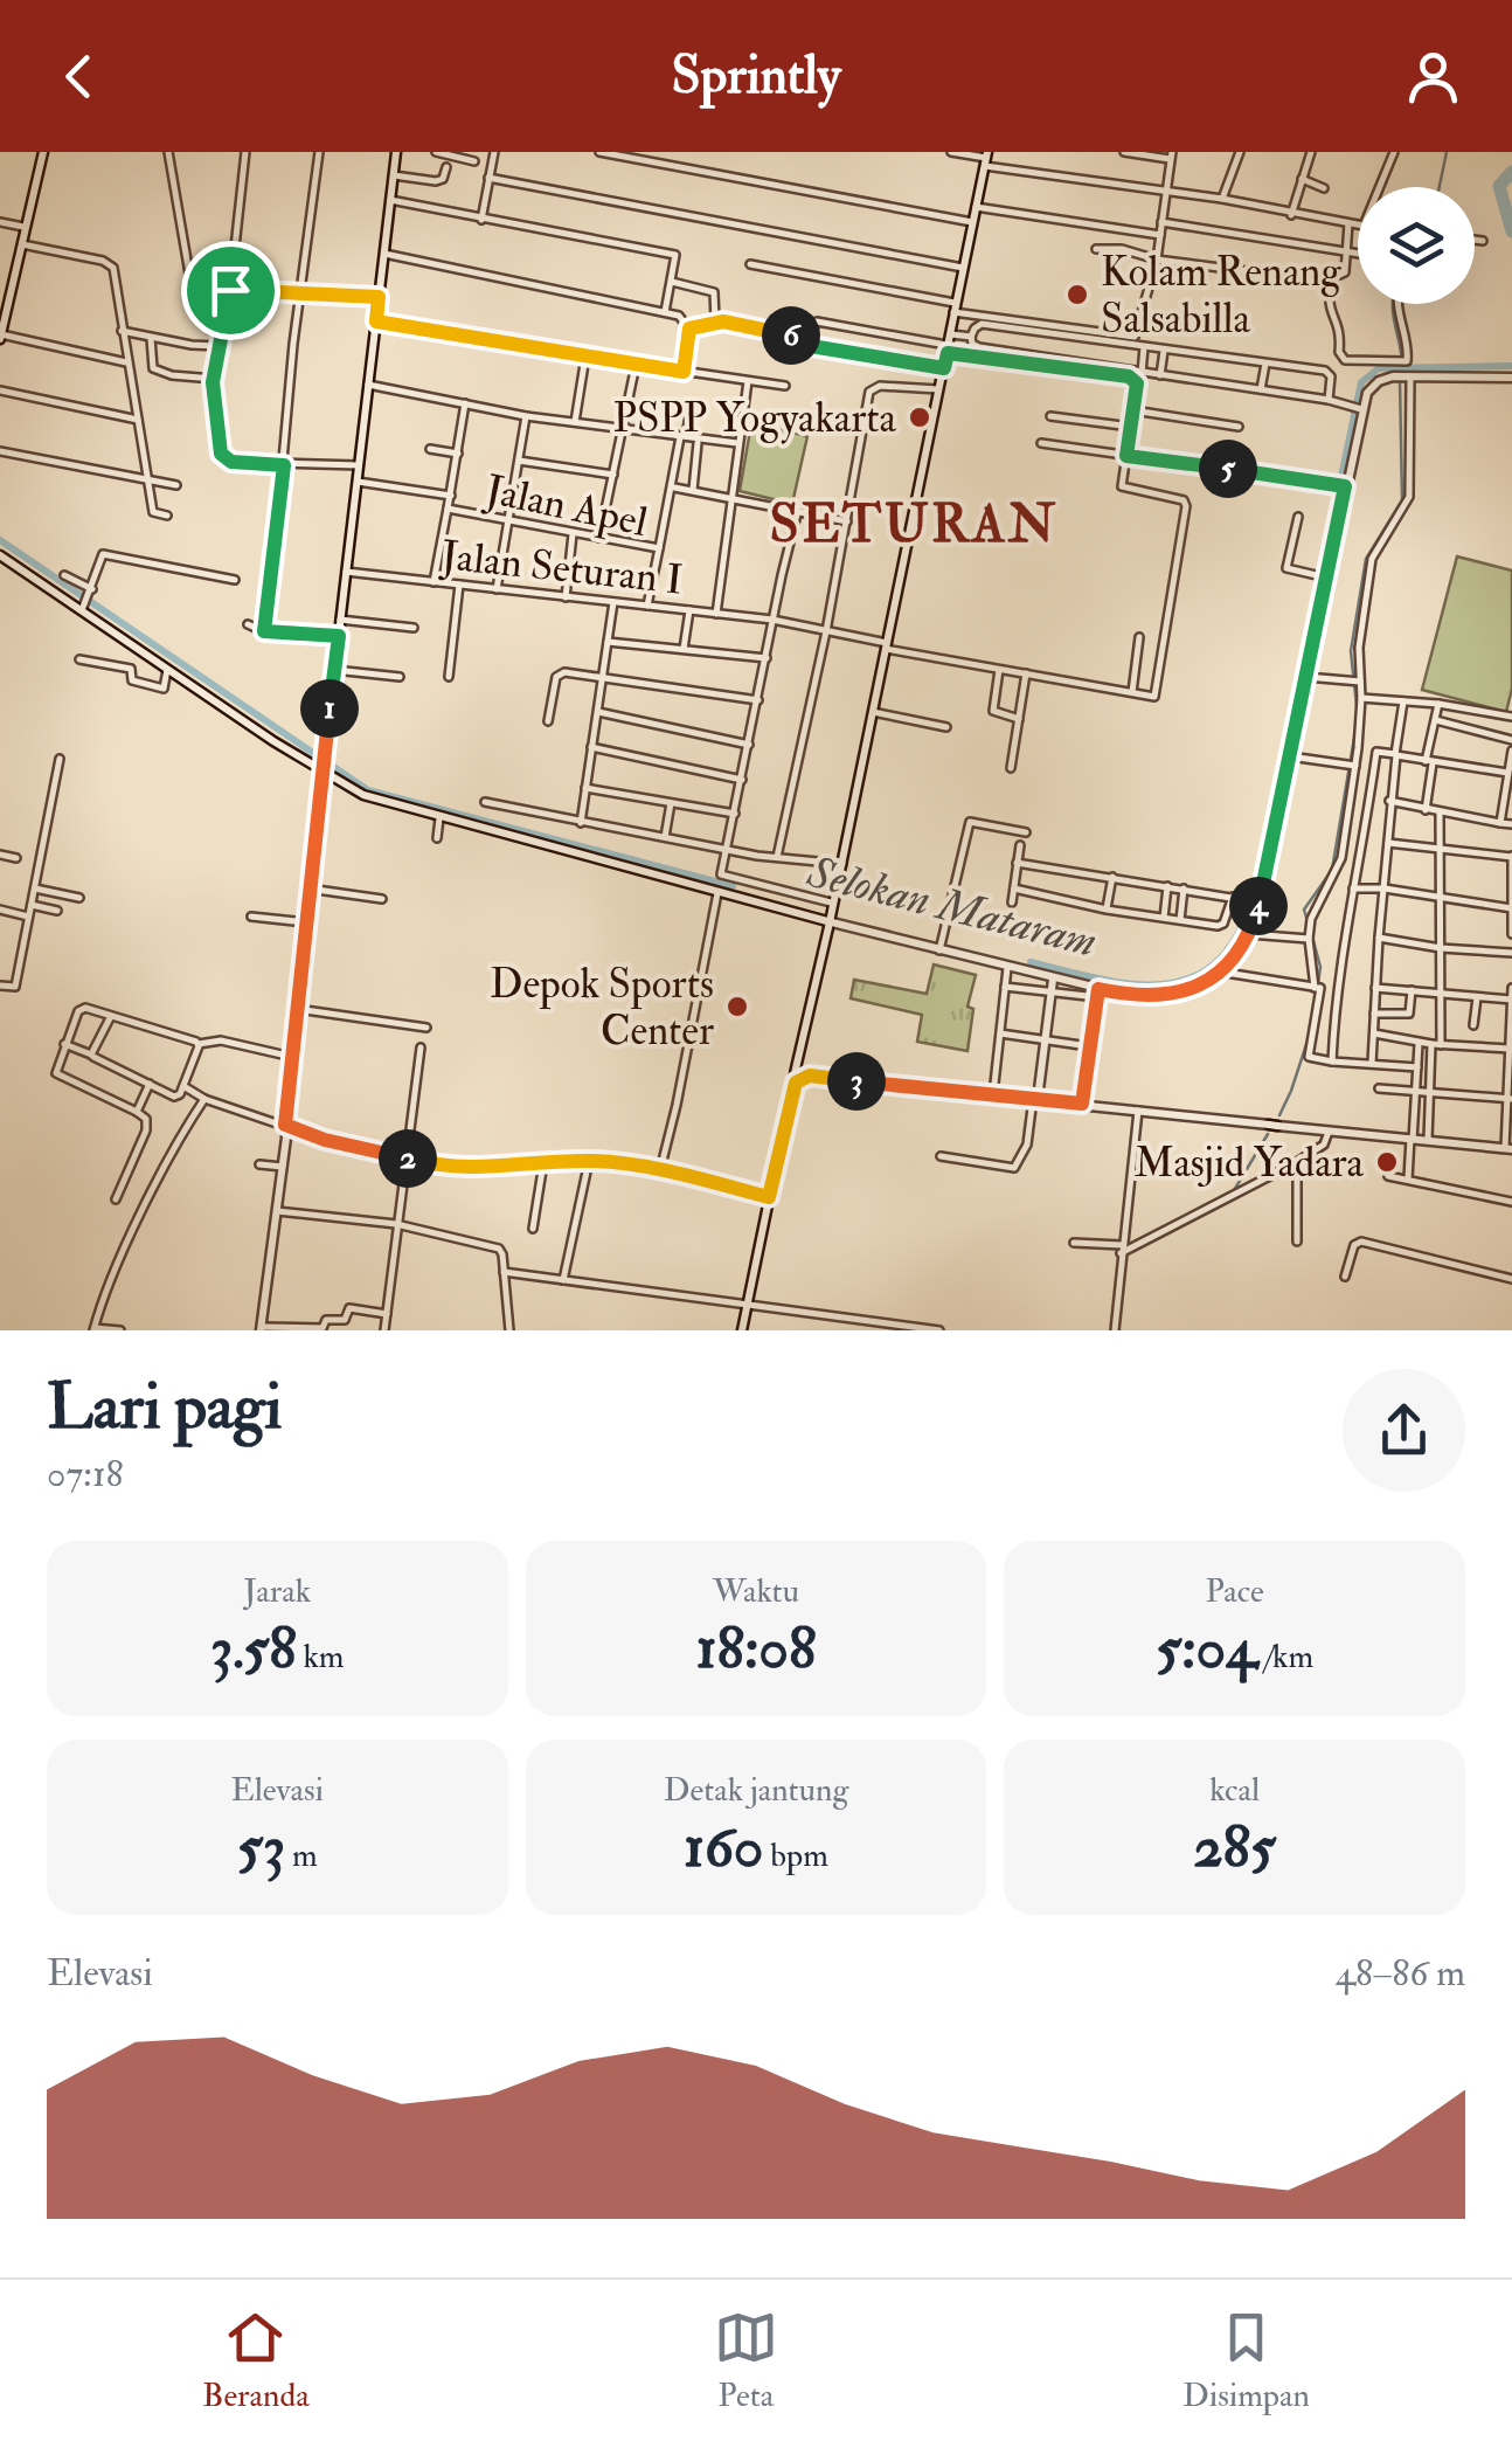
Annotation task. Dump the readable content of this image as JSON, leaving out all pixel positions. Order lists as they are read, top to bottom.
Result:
{
  "streets": {
    "street": ["Jalan Apel", "Jalan Seturan I"]
  },
  "crossings": [
    ["Jalan Apel", "Jalan Seturan I"]
  ],
  "districts": ["SETURAN"],
  "water": ["Selokan Mataram"],
  "places": [
    "Kolam Renang Salsabilla",
    "PSPP Yogyakarta",
    "Depok Sports Center",
    "Masjid Yadara"
  ],
  "page": {
    "header": "Sprintly",
    "pins": [
      "6",
      "5",
      "1",
      "4",
      "3",
      "2"
    ],
    "heading": ["Lari pagi", "07:18"],
    "stats": [
      ["Jarak", "3.58 km"],
      ["Waktu", "18:08"],
      ["Pace", "5:04 /km"],
      ["Elevasi", "53 m"],
      ["Detak jantung", "160 bpm"],
      ["kcal", "285"]
    ],
    "chart": ["Elevasi", "48–86 m"],
    "tabs": ["Beranda", "Peta", "Disimpan"]
  }
}
